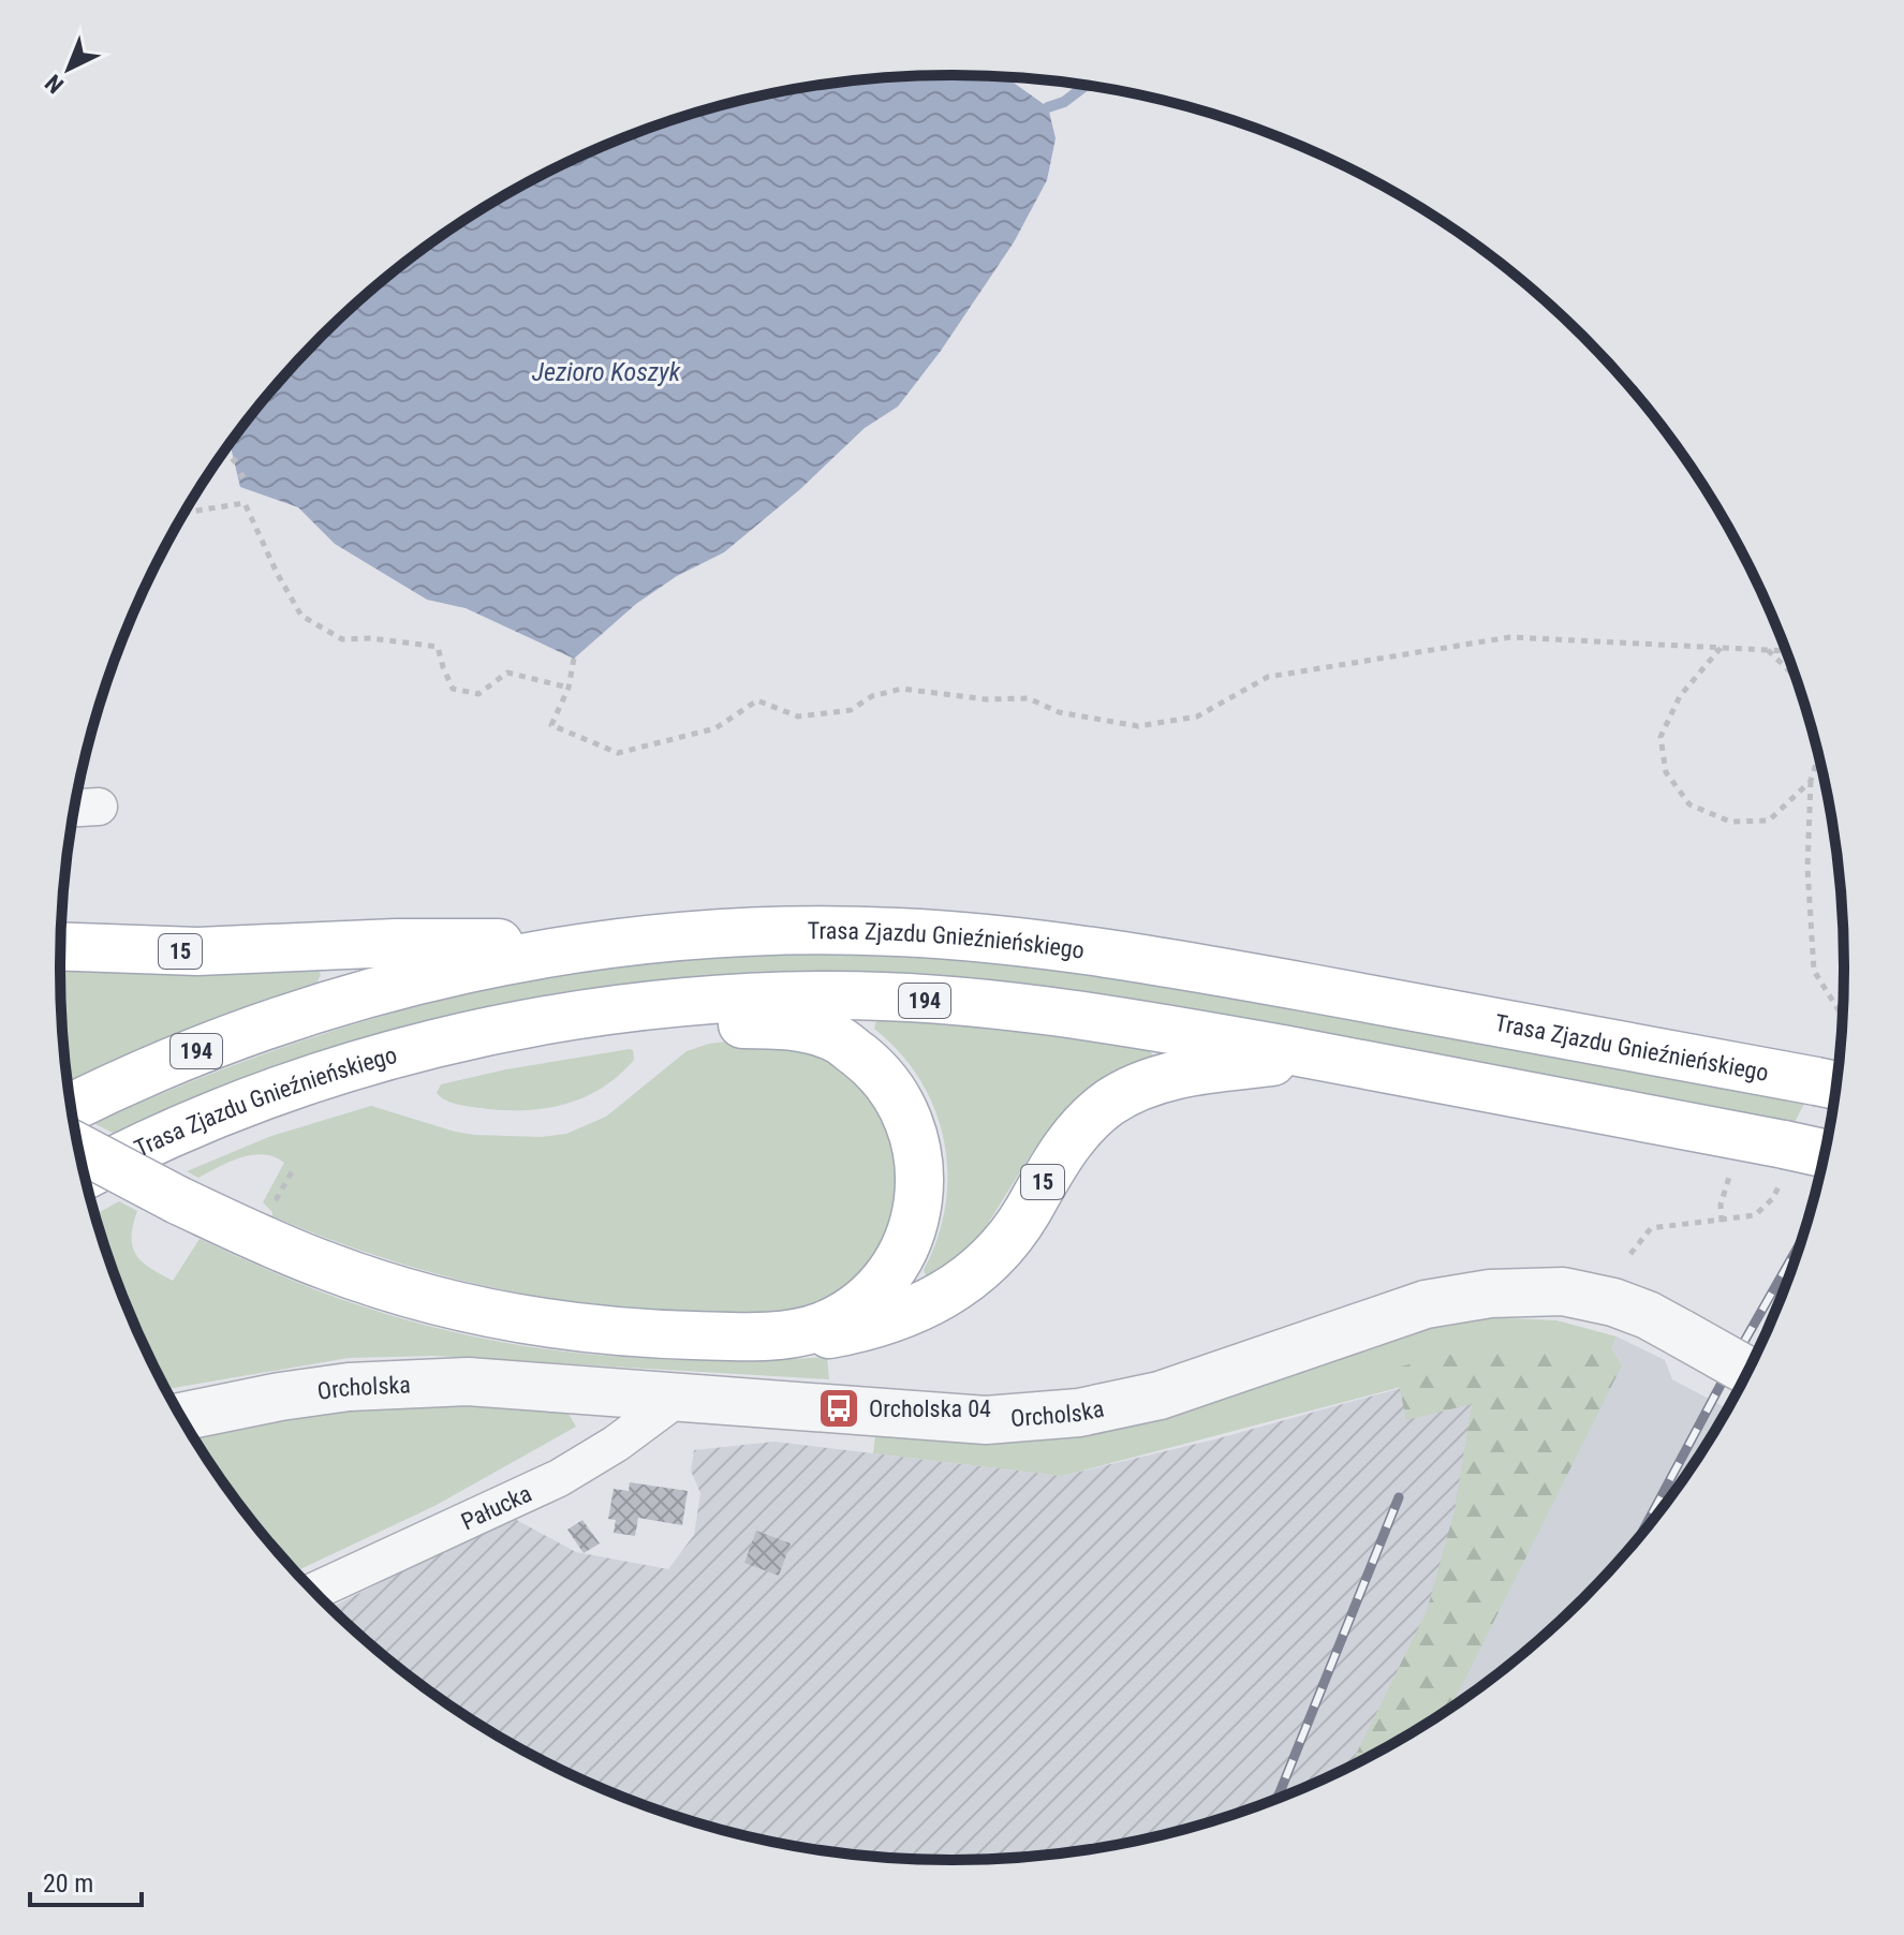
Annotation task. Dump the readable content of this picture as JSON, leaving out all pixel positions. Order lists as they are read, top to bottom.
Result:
{
  "streets": {
    "main road": ["Trasa Zjazdu Gnieźnieńskiego", "15", "194"],
    "street": ["Orcholska", "Pałucka"]
  },
  "crossings": [
    ["Trasa Zjazdu Gnieźnieńskiego", "15"],
    ["Orcholska", "Pałucka"]
  ],
  "water": ["Jezioro Koszyk"],
  "places": {
    "bus stop": ["Orcholska 04"]
  },
  "scale_bar": "20 m",
  "north": "bottom left"
}
